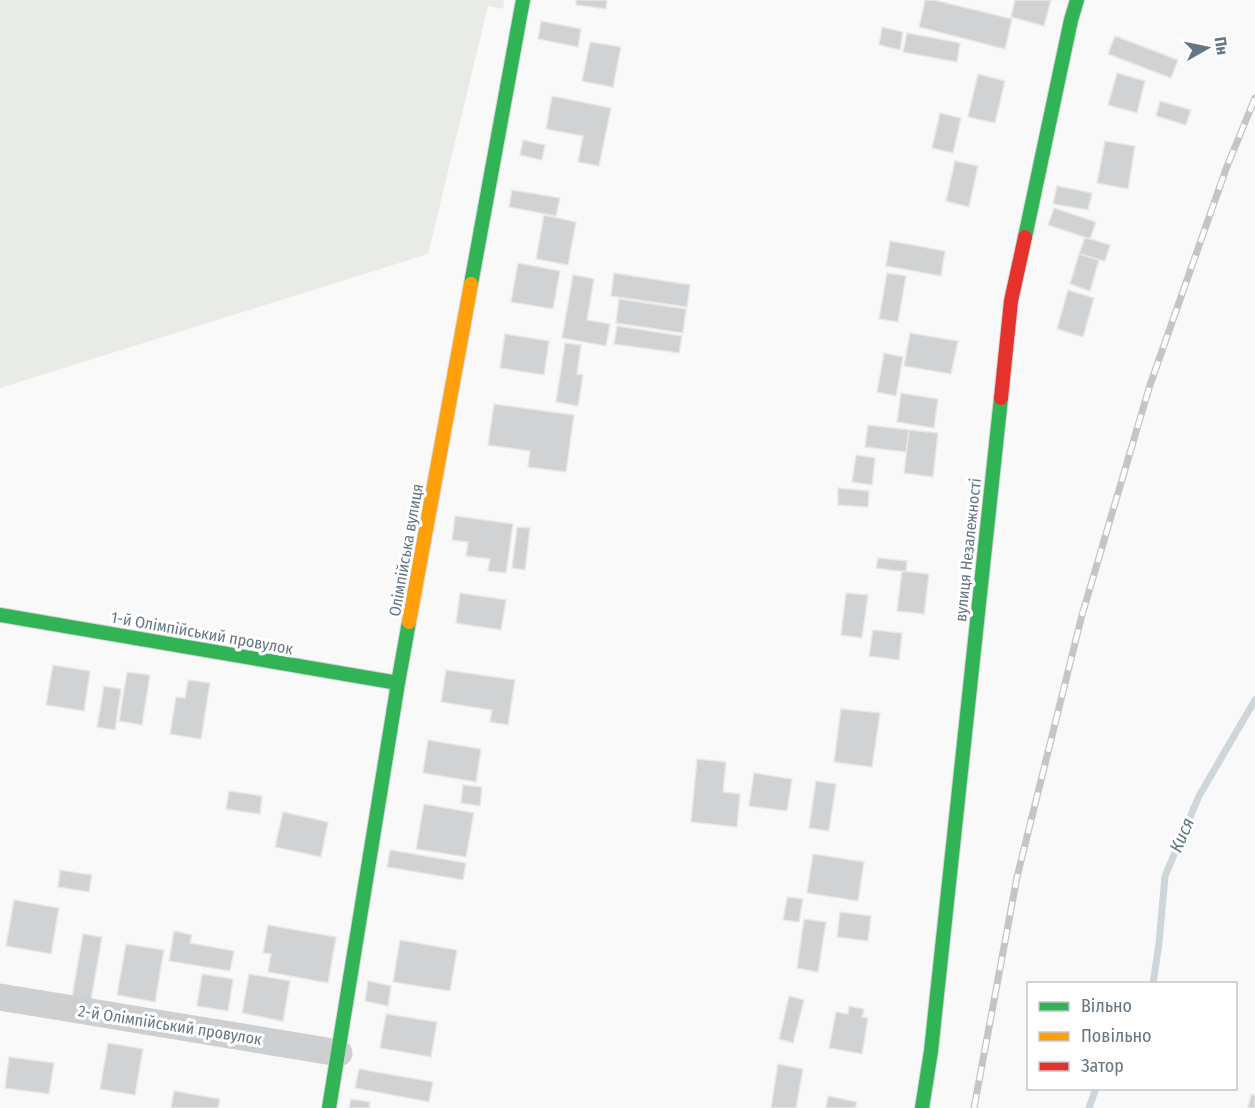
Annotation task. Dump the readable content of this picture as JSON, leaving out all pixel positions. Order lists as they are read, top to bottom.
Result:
{
  "streets": {
    "street": [
      "Олімпійська вулиця",
      "вулиця Незалежності",
      "1-й Олімпійський провулок",
      "2-й Олімпійський провулок"
    ]
  },
  "crossings": [
    ["Олімпійська вулиця", "1-й Олімпійський провулок"],
    ["Олімпійська вулиця", "2-й Олімпійський провулок"]
  ],
  "water": ["Кися"],
  "legend": ["Вільно", "Повільно", "Затор"],
  "north": "right"
}
